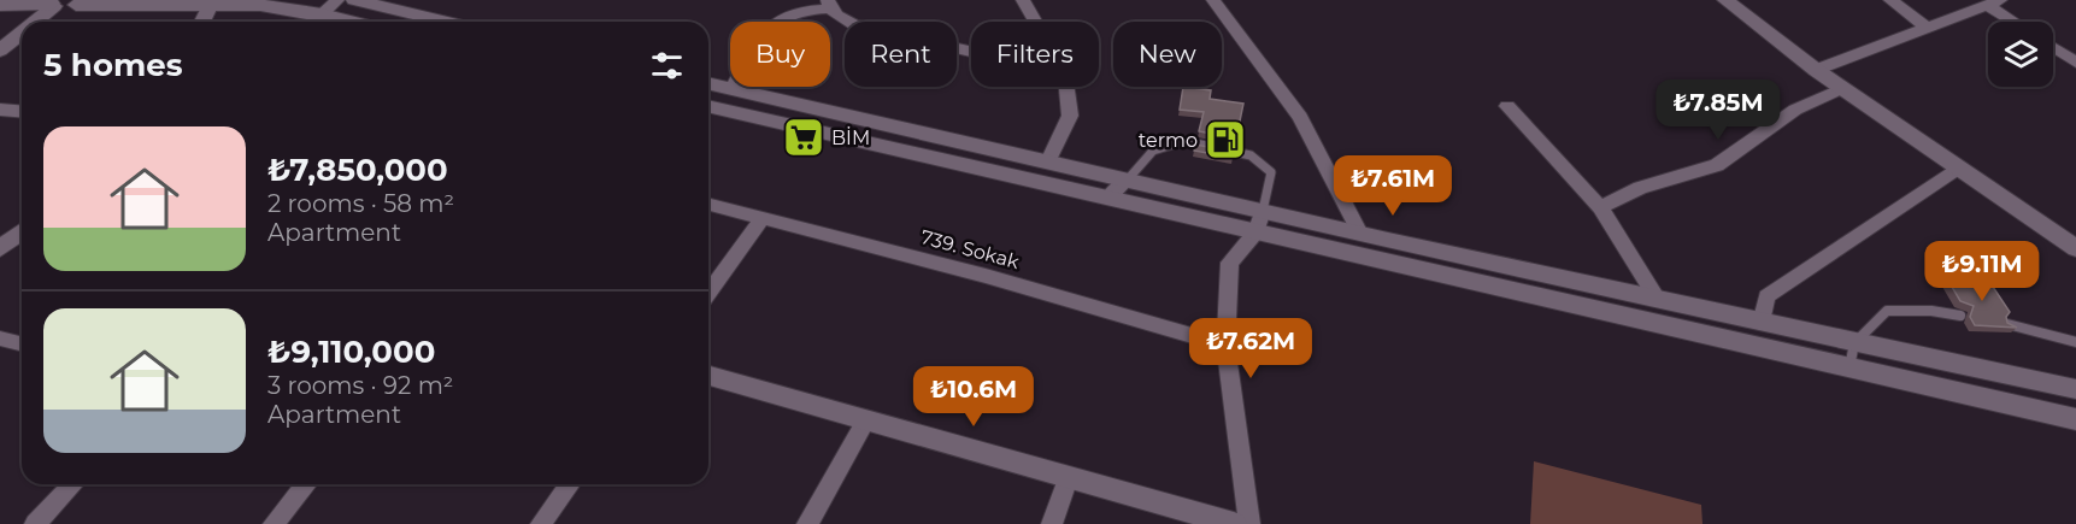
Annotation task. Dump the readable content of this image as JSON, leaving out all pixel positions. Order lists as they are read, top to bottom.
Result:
{
  "streets": {
    "street": ["739. Sokak"]
  },
  "places": {
    "supermarket": ["BİM"],
    "fuel station": ["termo"]
  },
  "page": {
    "chip": [
      "Buy",
      "Rent",
      "Filters",
      "New"
    ],
    "heading": "5 homes",
    "price": [
      "₺7.85M",
      "₺7.61M",
      "₺9.11M",
      "₺7.62M",
      "₺10.6M"
    ],
    "list": [
      {
        "name": "₺7,850,000",
        "note": "2 rooms · 58 m² · Apartment"
      },
      {
        "name": "₺9,110,000",
        "note": "3 rooms · 92 m² · Apartment"
      }
    ]
  }
}
